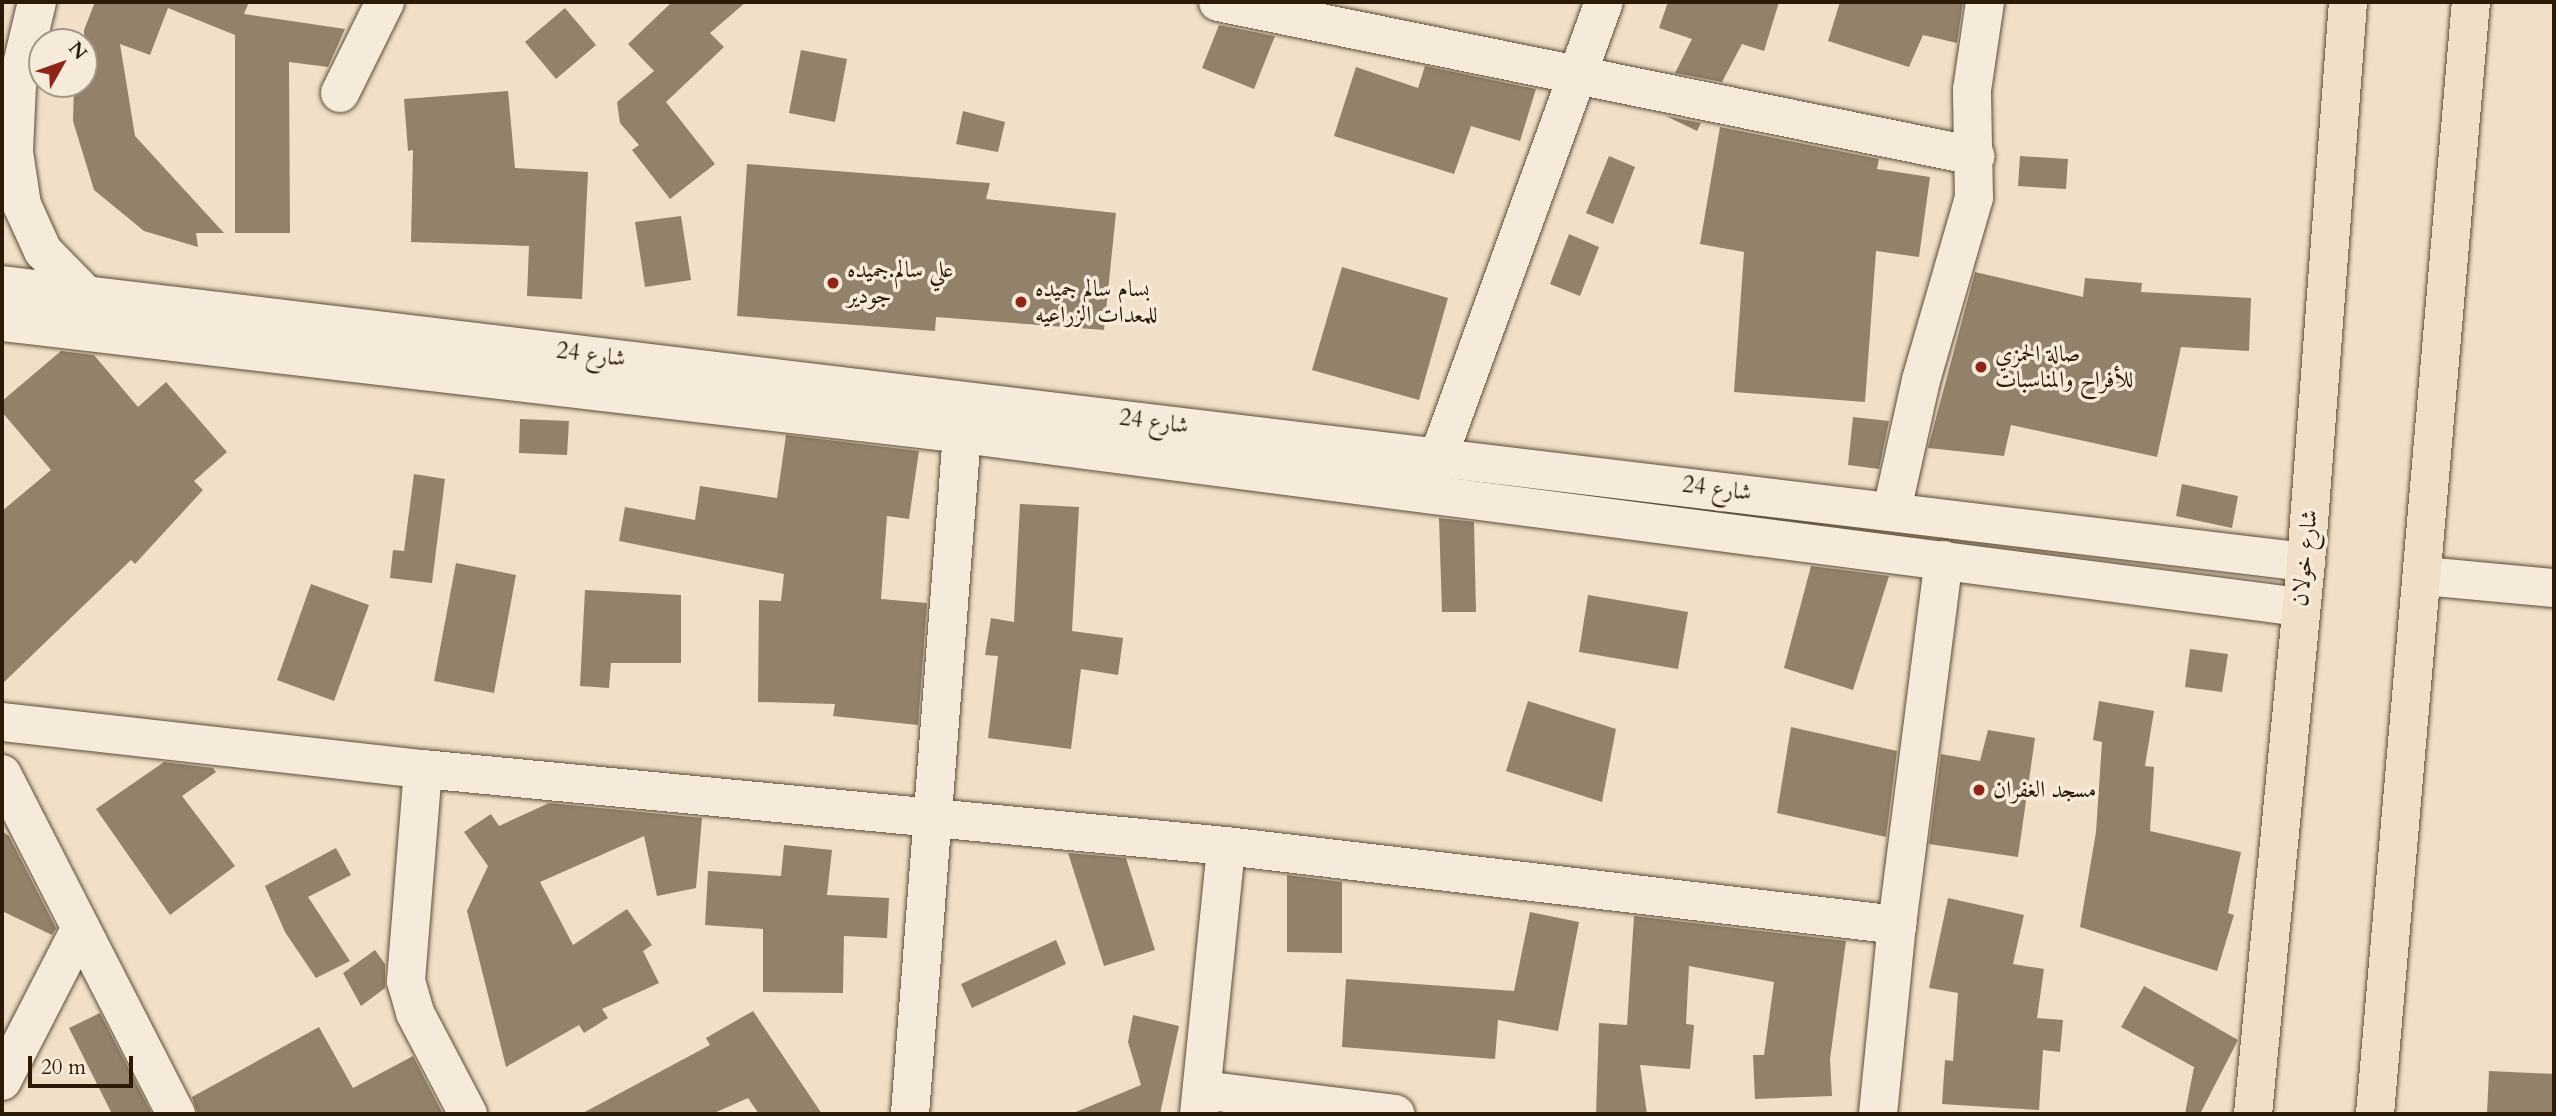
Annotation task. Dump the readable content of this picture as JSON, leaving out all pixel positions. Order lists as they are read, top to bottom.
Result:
{
  "streets": {
    "main road": ["شارع خولان"],
    "street": ["شارع 24"]
  },
  "crossings": [
    ["شارع 24", "شارع خولان"]
  ],
  "places": [
    "علي سالم.جميده جودير",
    "بسام سالم جميده للمعدات الزراعيه",
    "صالة الحمزي للأفراح والمناسبات",
    "مسجد الغفران"
  ],
  "scale_bar": "20 m",
  "north": "top right"
}
